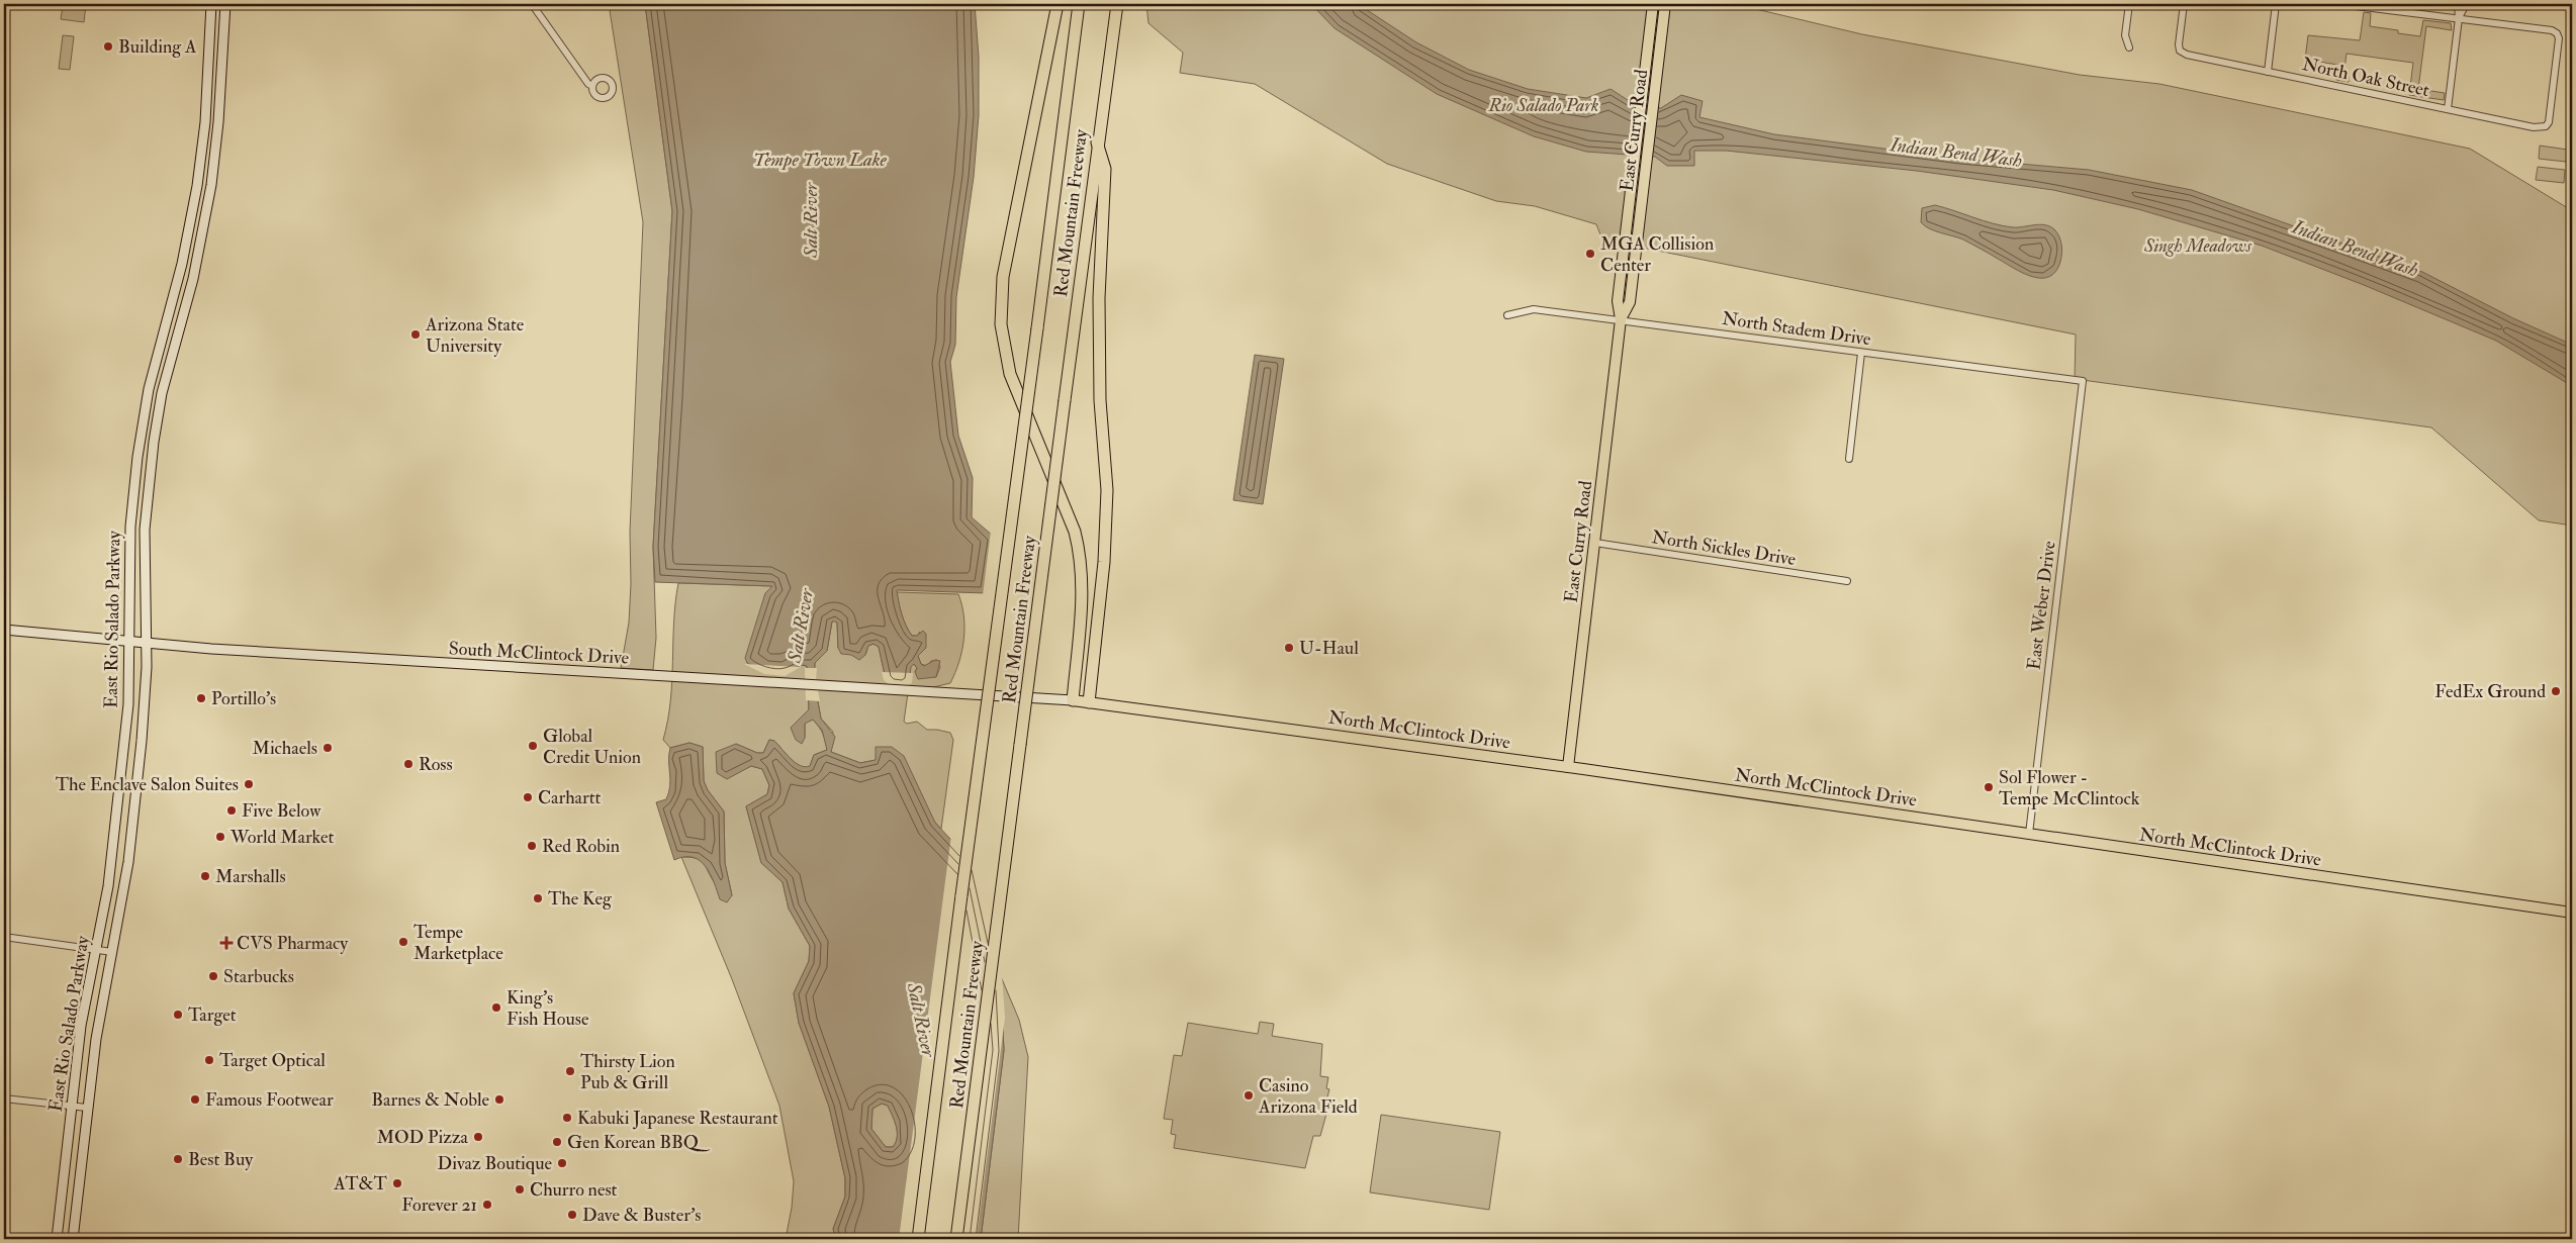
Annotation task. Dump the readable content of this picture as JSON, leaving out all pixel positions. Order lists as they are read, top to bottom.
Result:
{
  "streets": {
    "highway": ["Red Mountain Freeway"],
    "main road": [
      "East Curry Road",
      "East Rio Salado Parkway",
      "South McClintock Drive",
      "North McClintock Drive"
    ],
    "street": [
      "North Oak Street",
      "North Stadem Drive",
      "North Sickles Drive",
      "East Weber Drive"
    ]
  },
  "crossings": [
    ["East Curry Road", "North Stadem Drive"],
    ["East Curry Road", "North Sickles Drive"],
    ["East Curry Road", "North McClintock Drive"],
    ["North Stadem Drive", "East Weber Drive"],
    ["East Weber Drive", "North McClintock Drive"],
    ["East Rio Salado Parkway", "South McClintock Drive"],
    ["South McClintock Drive", "North McClintock Drive"]
  ],
  "water": ["Indian Bend Wash", "Tempe Town Lake", "Salt River"],
  "parks": ["Rio Salado Park", "Singh Meadows"],
  "places": {
    "other": [
      "Building A",
      "MGA Collision Center",
      "Arizona State University",
      "U-Haul",
      "FedEx Ground",
      "Portillo's",
      "Global Credit Union",
      "Michaels",
      "Ross",
      "The Enclave Salon Suites",
      "Sol Flower - Tempe McClintock",
      "Carhartt",
      "Five Below",
      "World Market",
      "Red Robin",
      "Marshalls",
      "The Keg",
      "Tempe Marketplace",
      "Starbucks",
      "King's Fish House",
      "Target",
      "Target Optical",
      "Thirsty Lion Pub & Grill",
      "Casino Arizona Field",
      "Famous Footwear",
      "Barnes & Noble",
      "Kabuki Japanese Restaurant",
      "MOD Pizza",
      "Gen Korean BBQ",
      "Best Buy",
      "Divaz Boutique",
      "AT&T",
      "Churro nest",
      "Forever 21",
      "Dave & Buster's"
    ],
    "health": ["CVS Pharmacy"]
  }
}
